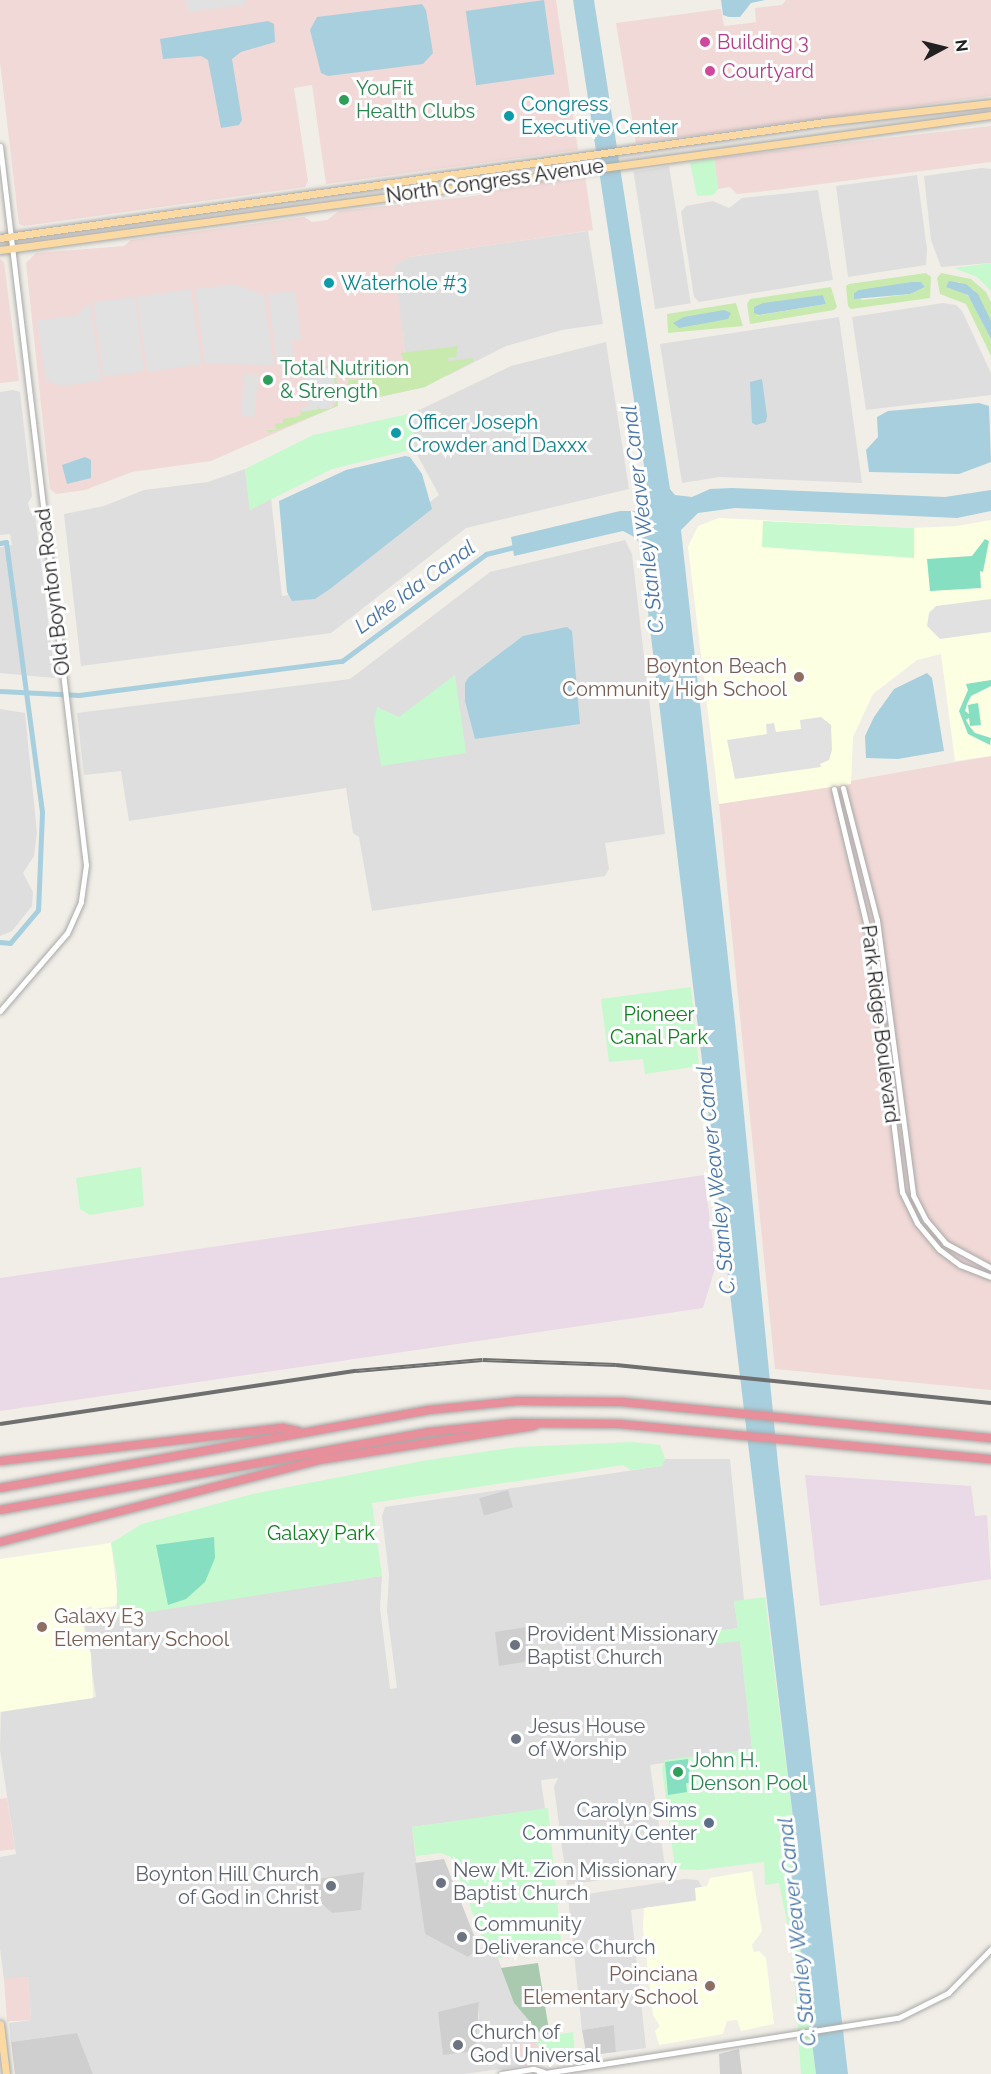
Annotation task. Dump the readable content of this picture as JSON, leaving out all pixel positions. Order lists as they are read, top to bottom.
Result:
{
  "streets": {
    "main road": ["North Congress Avenue"],
    "street": ["Old Boynton Road", "Park Ridge Boulevard"]
  },
  "crossings": [
    ["North Congress Avenue", "Old Boynton Road"]
  ],
  "water": ["C. Stanley Weaver Canal", "Lake Ida Canal"],
  "parks": ["Pioneer Canal Park", "Galaxy Park"],
  "places": [
    "Building 3",
    "Courtyard",
    "YouFit Health Clubs",
    "Congress Executive Center",
    "Waterhole #3",
    "Total Nutrition & Strength",
    "Officer Joseph Crowder and Daxxx",
    "Boynton Beach Community High School",
    "Galaxy E3 Elementary School",
    "Provident Missionary Baptist Church",
    "Jesus House of Worship",
    "John H. Denson Pool",
    "Carolyn Sims Community Center",
    "New Mt. Zion Missionary Baptist Church",
    "Boynton Hill Church of God in Christ",
    "Community Deliverance Church",
    "Poinciana Elementary School",
    "Church of God Universal"
  ],
  "north": "right"
}
